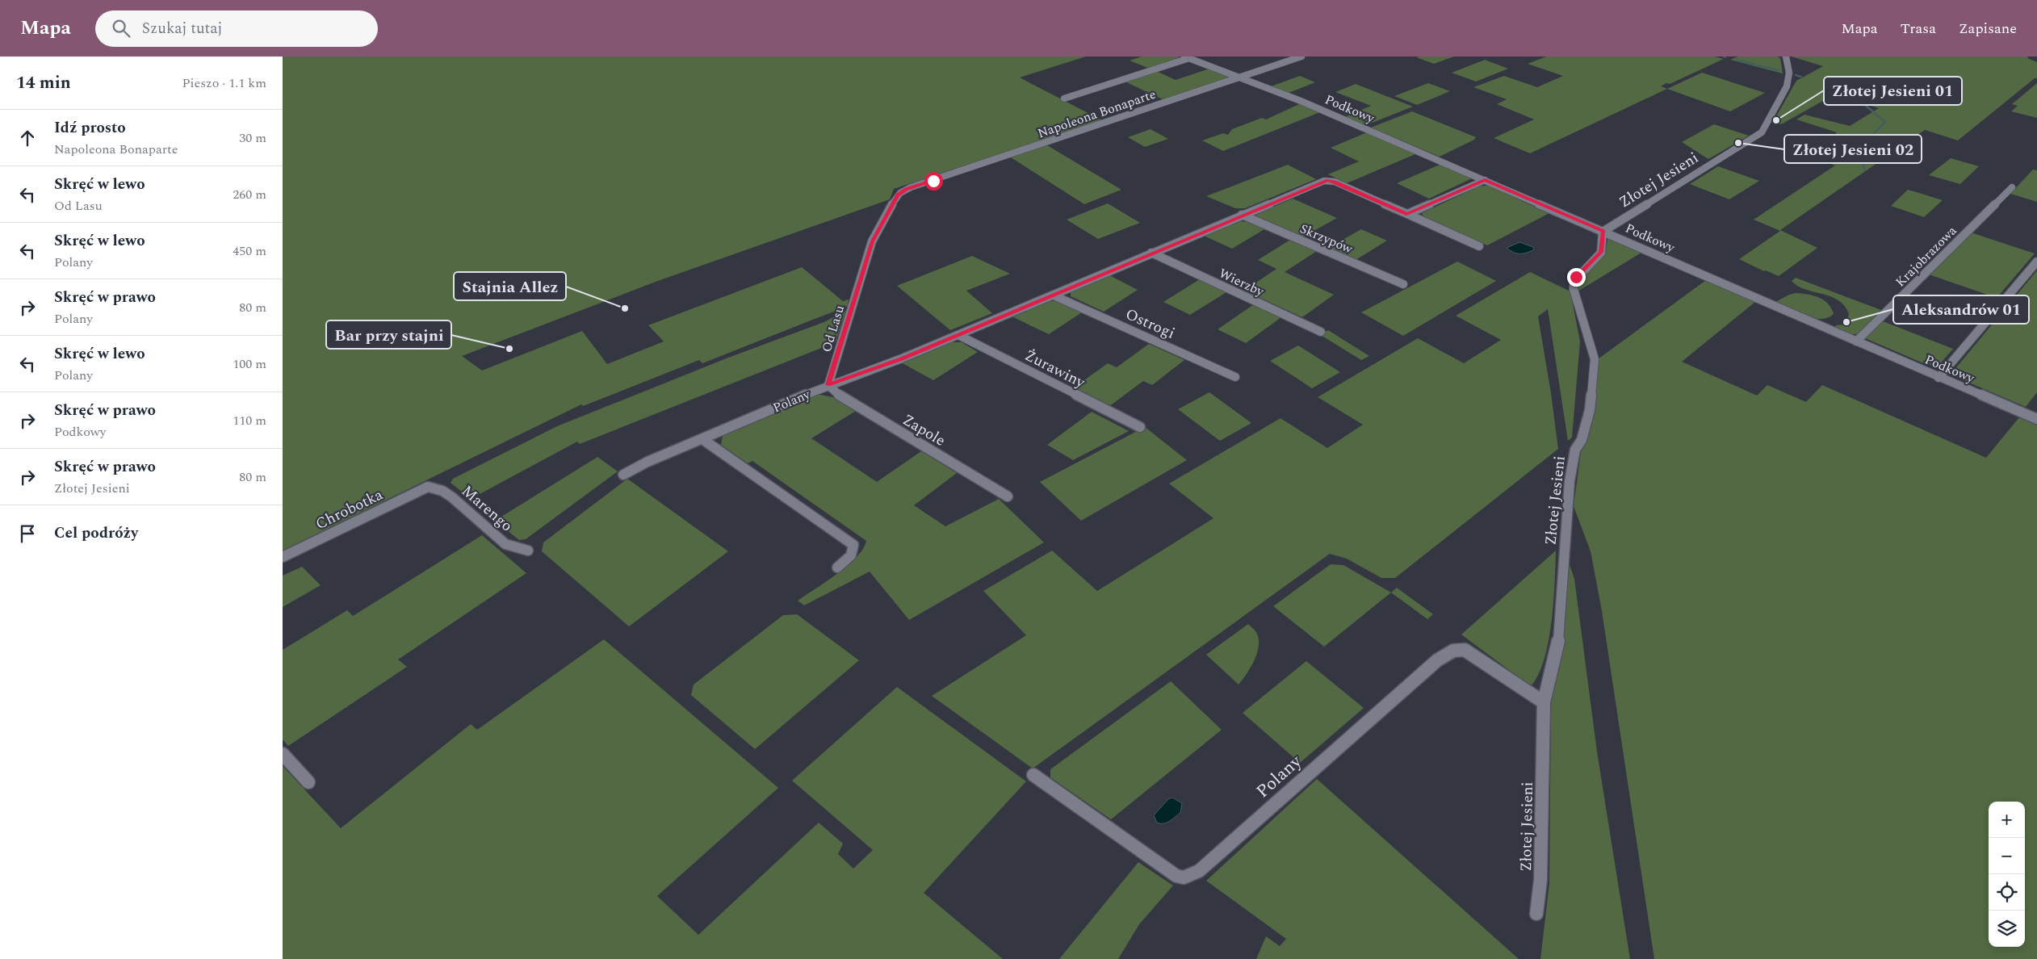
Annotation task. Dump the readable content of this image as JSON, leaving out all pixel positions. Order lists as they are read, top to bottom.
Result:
{
  "streets": {
    "street": [
      "Podkowy",
      "Napoleona Bonaparte",
      "Złotej Jesieni",
      "Skrzypów",
      "Krajobrazowa",
      "Wierzby",
      "Ostrogi",
      "Od Lasu",
      "Żurawiny",
      "Polany",
      "Zapole",
      "Marengo",
      "Chrobotka"
    ]
  },
  "crossings": [
    ["Podkowy", "Napoleona Bonaparte"],
    ["Podkowy", "Złotej Jesieni"],
    ["Podkowy", "Krajobrazowa"],
    ["Napoleona Bonaparte", "Od Lasu"],
    ["Złotej Jesieni", "Polany"],
    ["Skrzypów", "Polany"],
    ["Wierzby", "Polany"],
    ["Ostrogi", "Polany"],
    ["Od Lasu", "Polany"],
    ["Od Lasu", "Zapole"],
    ["Żurawiny", "Polany"],
    ["Polany", "Zapole"],
    ["Marengo", "Chrobotka"]
  ],
  "places": [
    "Złotej Jesieni 01",
    "Złotej Jesieni 02",
    "Stajnia Allez",
    "Aleksandrów 01",
    "Bar przy stajni"
  ],
  "page": {
    "header": "Mapa",
    "search": "Szukaj tutaj",
    "nav": ["Mapa", "Trasa", "Zapisane"],
    "heading": ["14 min", "Pieszo · 1.1 km"],
    "list": [
      ["Idź prosto", "Napoleona Bonaparte", "30 m"],
      ["Skręć w lewo", "Od Lasu", "260 m"],
      ["Skręć w lewo", "Polany", "450 m"],
      ["Skręć w prawo", "Polany", "80 m"],
      ["Skręć w lewo", "Polany", "100 m"],
      ["Skręć w prawo", "Podkowy", "110 m"],
      ["Skręć w prawo", "Złotej Jesieni", "80 m"],
      "Cel podróży"
    ],
    "map_buttons": ["+", "−"]
  }
}
